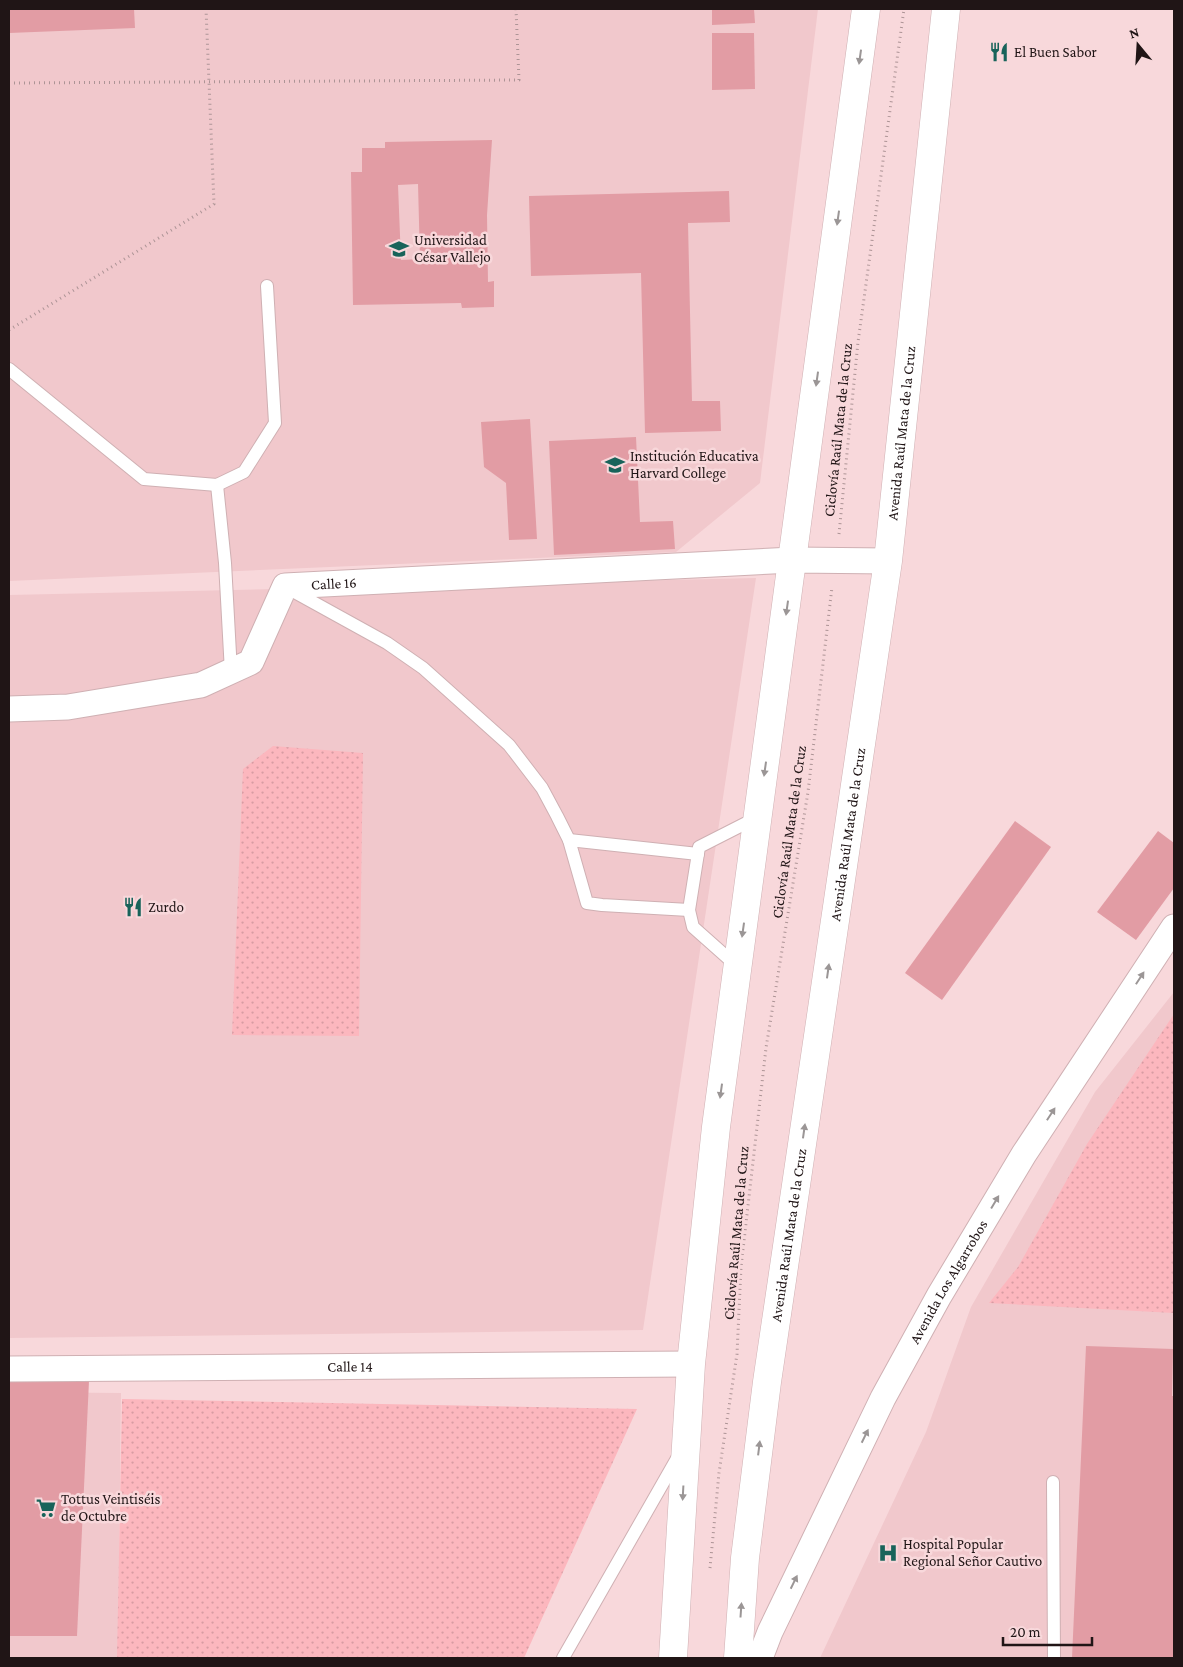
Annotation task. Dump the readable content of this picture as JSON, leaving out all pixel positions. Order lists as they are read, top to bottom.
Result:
{
  "streets": {
    "main road": ["Avenida Raúl Mata de la Cruz"],
    "street": ["Calle 16", "Avenida Los Algarrobos", "Calle 14"],
    "path": ["Ciclovía Raúl Mata de la Cruz"]
  },
  "crossings": [
    ["Ciclovía Raúl Mata de la Cruz", "Calle 16"],
    ["Avenida Raúl Mata de la Cruz", "Calle 16"]
  ],
  "one_way": ["Avenida Los Algarrobos"],
  "places": {
    "restaurant": ["El Buen Sabor", "Zurdo"],
    "school or university": ["Universidad César Vallejo", "Institución Educativa Harvard College"],
    "supermarket": ["Tottus Veintiséis de Octubre"],
    "hospital": ["Hospital Popular Regional Señor Cautivo"]
  },
  "scale_bar": "20 m",
  "north": "top"
}
